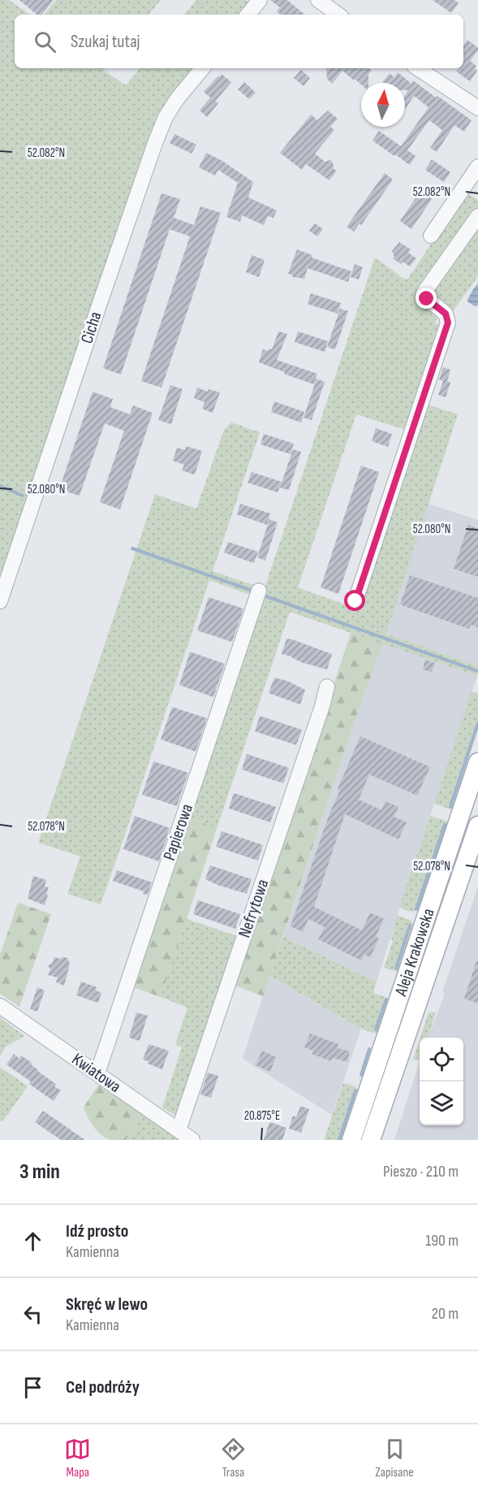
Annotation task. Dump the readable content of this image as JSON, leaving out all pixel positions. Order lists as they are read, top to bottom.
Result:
{
  "streets": {
    "main road": ["Aleja Krakowska"],
    "street": [
      "Cicha",
      "Papierowa",
      "Nefrytowa",
      "Kwiatowa"
    ]
  },
  "crossings": [
    ["Papierowa", "Kwiatowa"],
    ["Nefrytowa", "Kwiatowa"]
  ],
  "north": "top",
  "page": {
    "search": "Szukaj tutaj",
    "heading": ["3 min", "Pieszo · 210 m"],
    "list": [
      ["Idź prosto", "Kamienna", "190 m"],
      ["Skręć w lewo", "Kamienna", "20 m"],
      "Cel podróży"
    ],
    "nav": ["Mapa", "Trasa", "Zapisane"]
  },
  "coordinates": [
    "52.082°N",
    "52.080°N",
    "52.078°N",
    "20.875°E"
  ]
}
